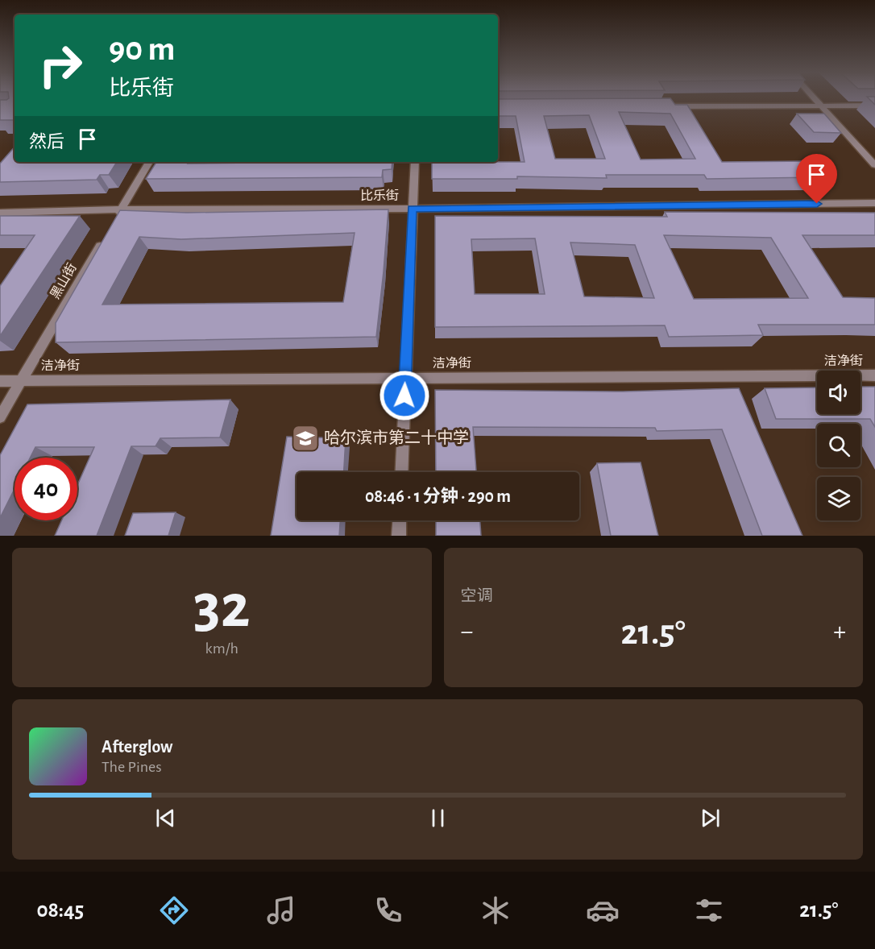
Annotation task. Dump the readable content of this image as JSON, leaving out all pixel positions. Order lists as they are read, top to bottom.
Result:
{
  "streets": {
    "street": ["比乐街", "黑山街", "洁净街"]
  },
  "crossings": [
    ["比乐街", "黑山街"],
    ["黑山街", "洁净街"]
  ],
  "places": {
    "school or university": ["哈尔滨市第二十中学"]
  },
  "page": {
    "turn": ["90 m", "比乐街"],
    "then": "然后",
    "limit": "40",
    "trip": "08:46 · 1 分钟 · 290 m",
    "tile": [
      ["32", "km/h"],
      "空调"
    ],
    "heat": ["−", "21.5°", "+"],
    "song": ["Afterglow", "The Pines"],
    "tabs": ["08:45", "21.5°"]
  }
}
